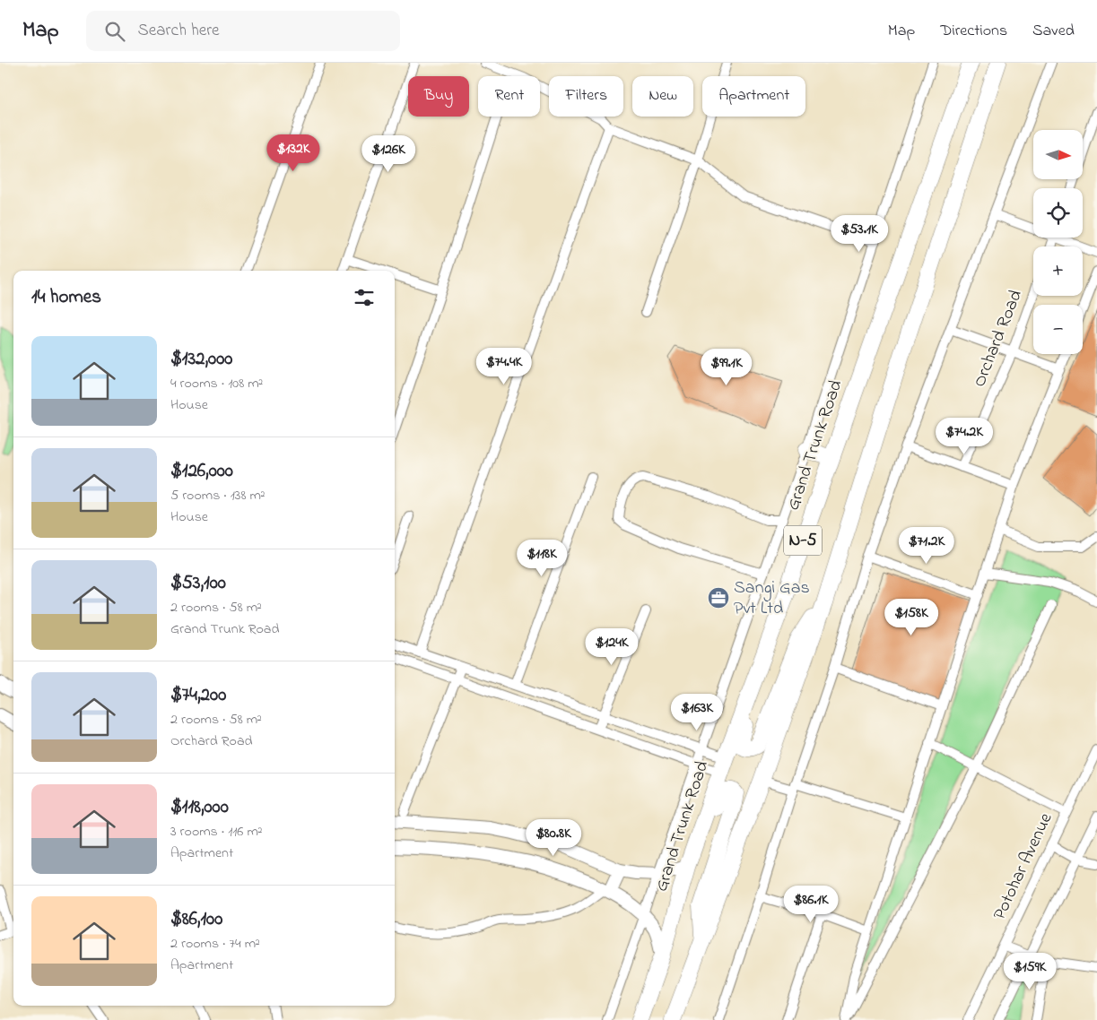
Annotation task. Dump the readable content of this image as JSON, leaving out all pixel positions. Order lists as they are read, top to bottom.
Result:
{
  "streets": {
    "highway": ["Grand Trunk Road", "N-5"],
    "street": ["Orchard Road", "Potohar Avenue"]
  },
  "places": {
    "office": ["Sangi Gas Pvt Ltd"]
  },
  "north": "right",
  "page": {
    "header": "Map",
    "search": "Search here",
    "nav": ["Map", "Directions", "Saved"],
    "chip": [
      "Buy",
      "Rent",
      "Filters",
      "New",
      "Apartment"
    ],
    "map_buttons": ["+", "−"],
    "price": [
      "$132K",
      "$126K",
      "$53.1K",
      "$74.4K",
      "$99.1K",
      "$74.2K",
      "$71.2K",
      "$118K",
      "$158K",
      "$124K",
      "$163K",
      "$80.8K",
      "$86.1K",
      "$159K"
    ],
    "heading": "14 homes",
    "list": [
      {
        "name": "$132,000",
        "note": "4 rooms · 108 m² · House"
      },
      {
        "name": "$126,000",
        "note": "5 rooms · 138 m² · House"
      },
      {
        "name": "$53,100",
        "note": "2 rooms · 58 m² · Grand Trunk Road"
      },
      {
        "name": "$74,200",
        "note": "2 rooms · 58 m² · Orchard Road"
      },
      {
        "name": "$118,000",
        "note": "3 rooms · 116 m² · Apartment"
      },
      {
        "name": "$86,100",
        "note": "2 rooms · 74 m² · Apartment"
      }
    ]
  }
}
